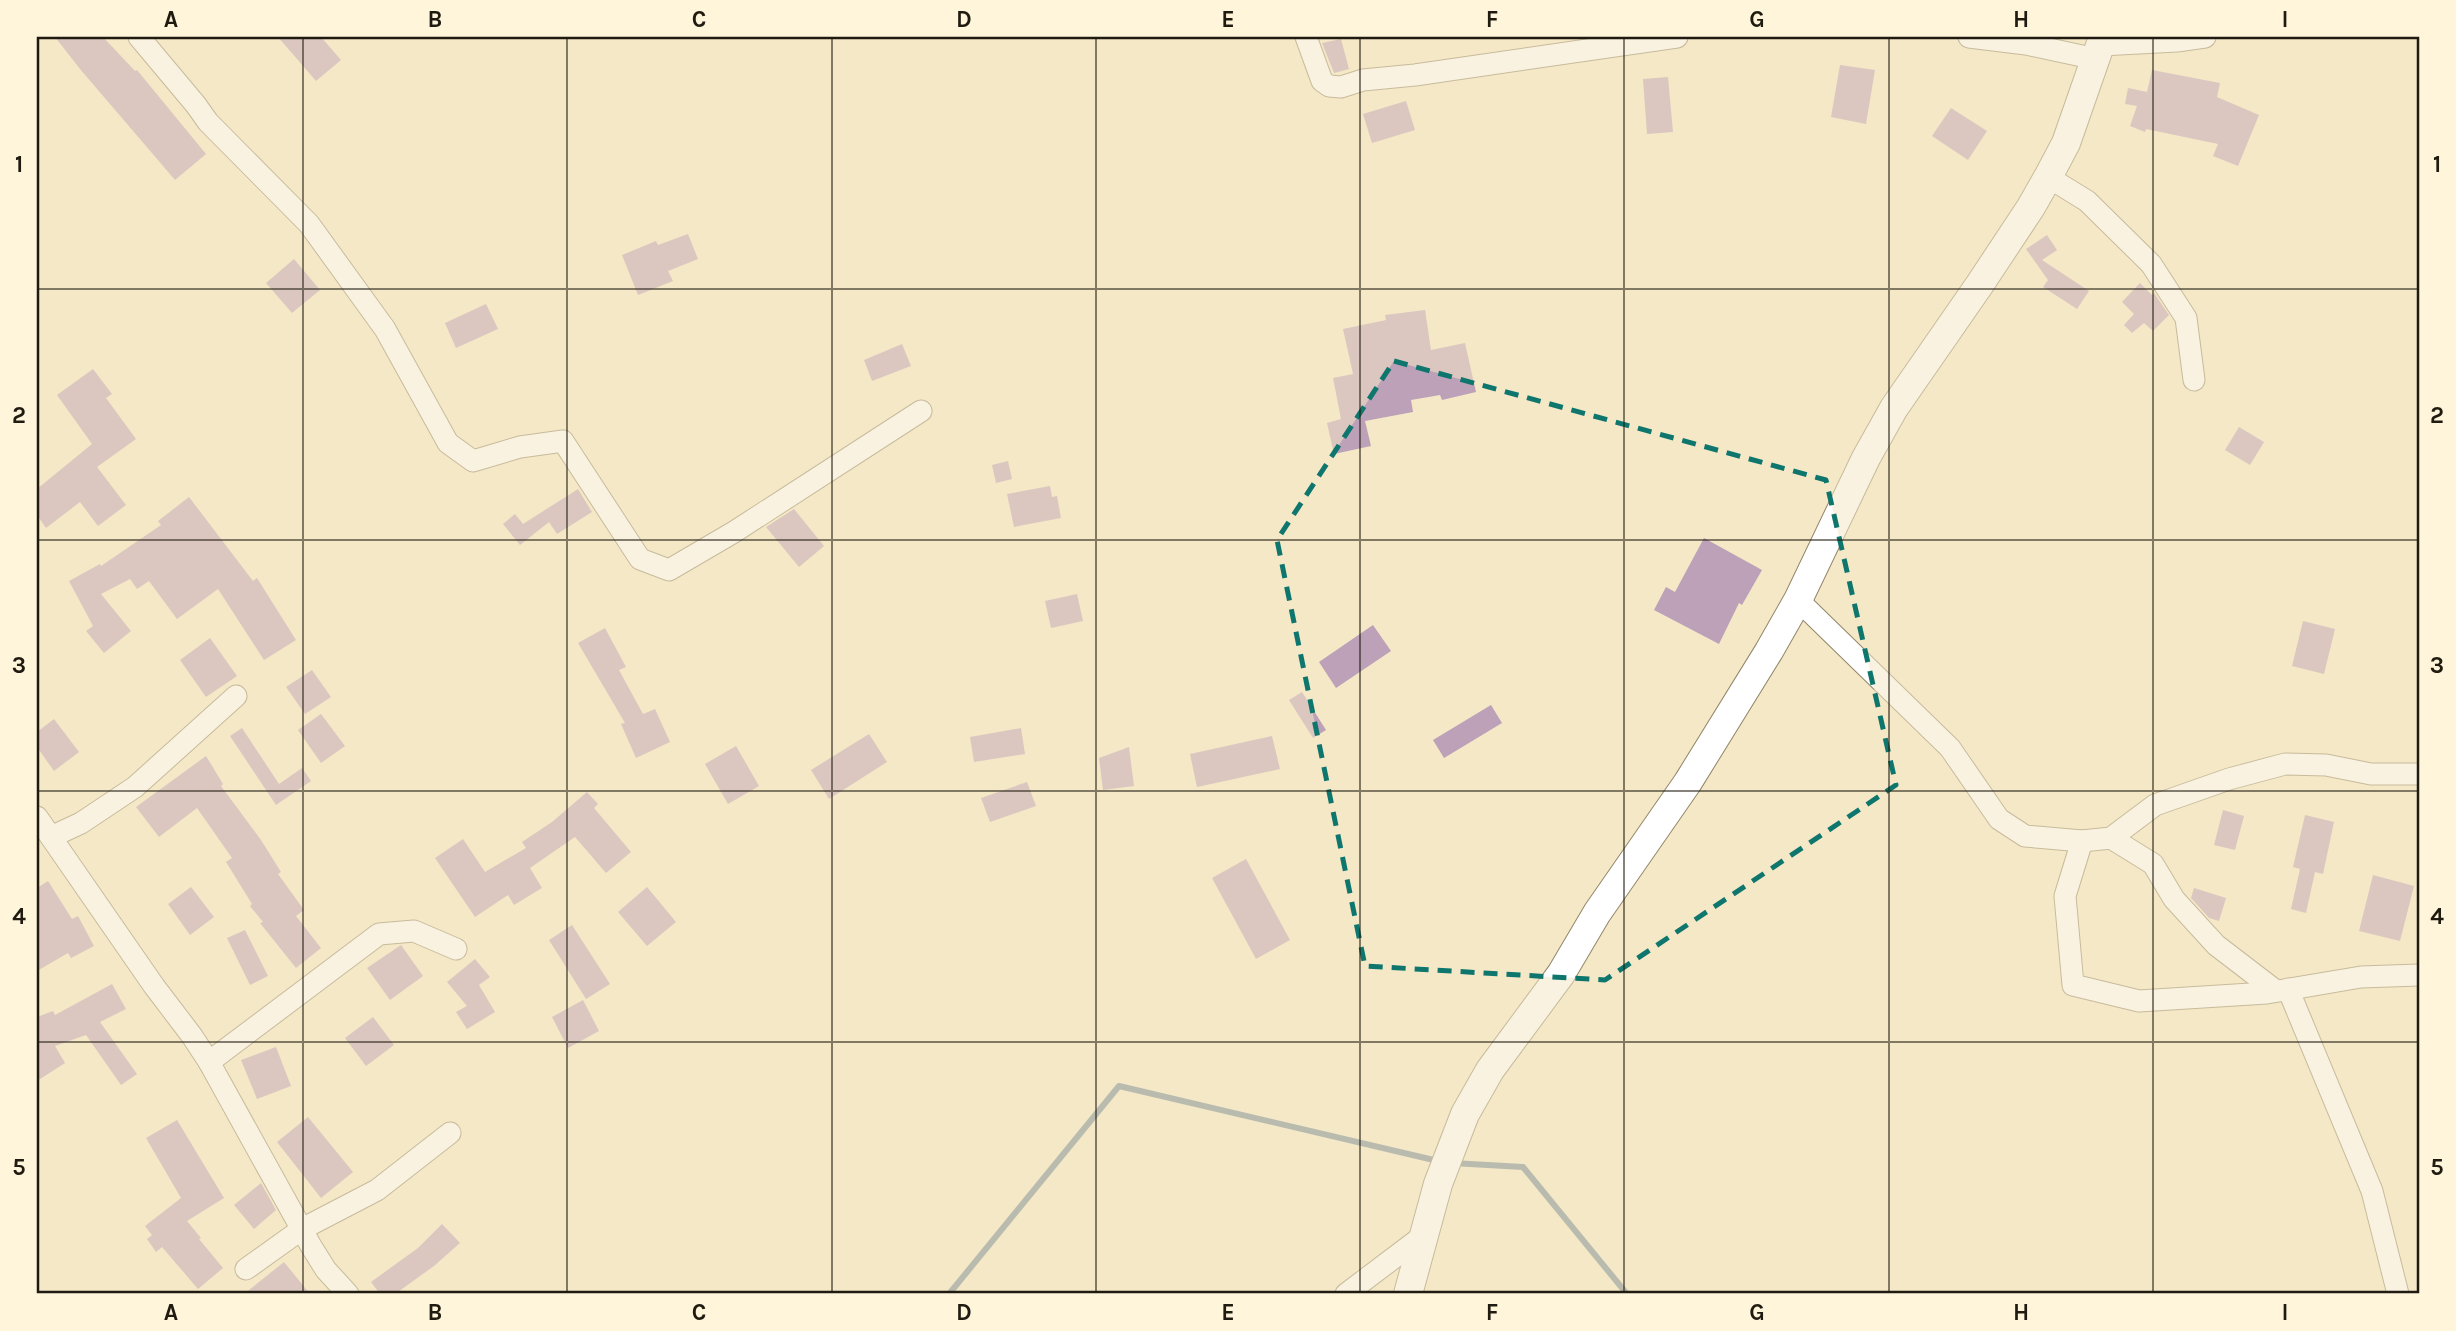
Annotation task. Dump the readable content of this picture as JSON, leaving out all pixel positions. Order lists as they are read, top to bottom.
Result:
{
  "grid": {
    "columns": [
      "A",
      "B",
      "C",
      "D",
      "E",
      "F",
      "G",
      "H",
      "I"
    ],
    "rows": [
      "1",
      "2",
      "3",
      "4",
      "5"
    ]
  }
}
